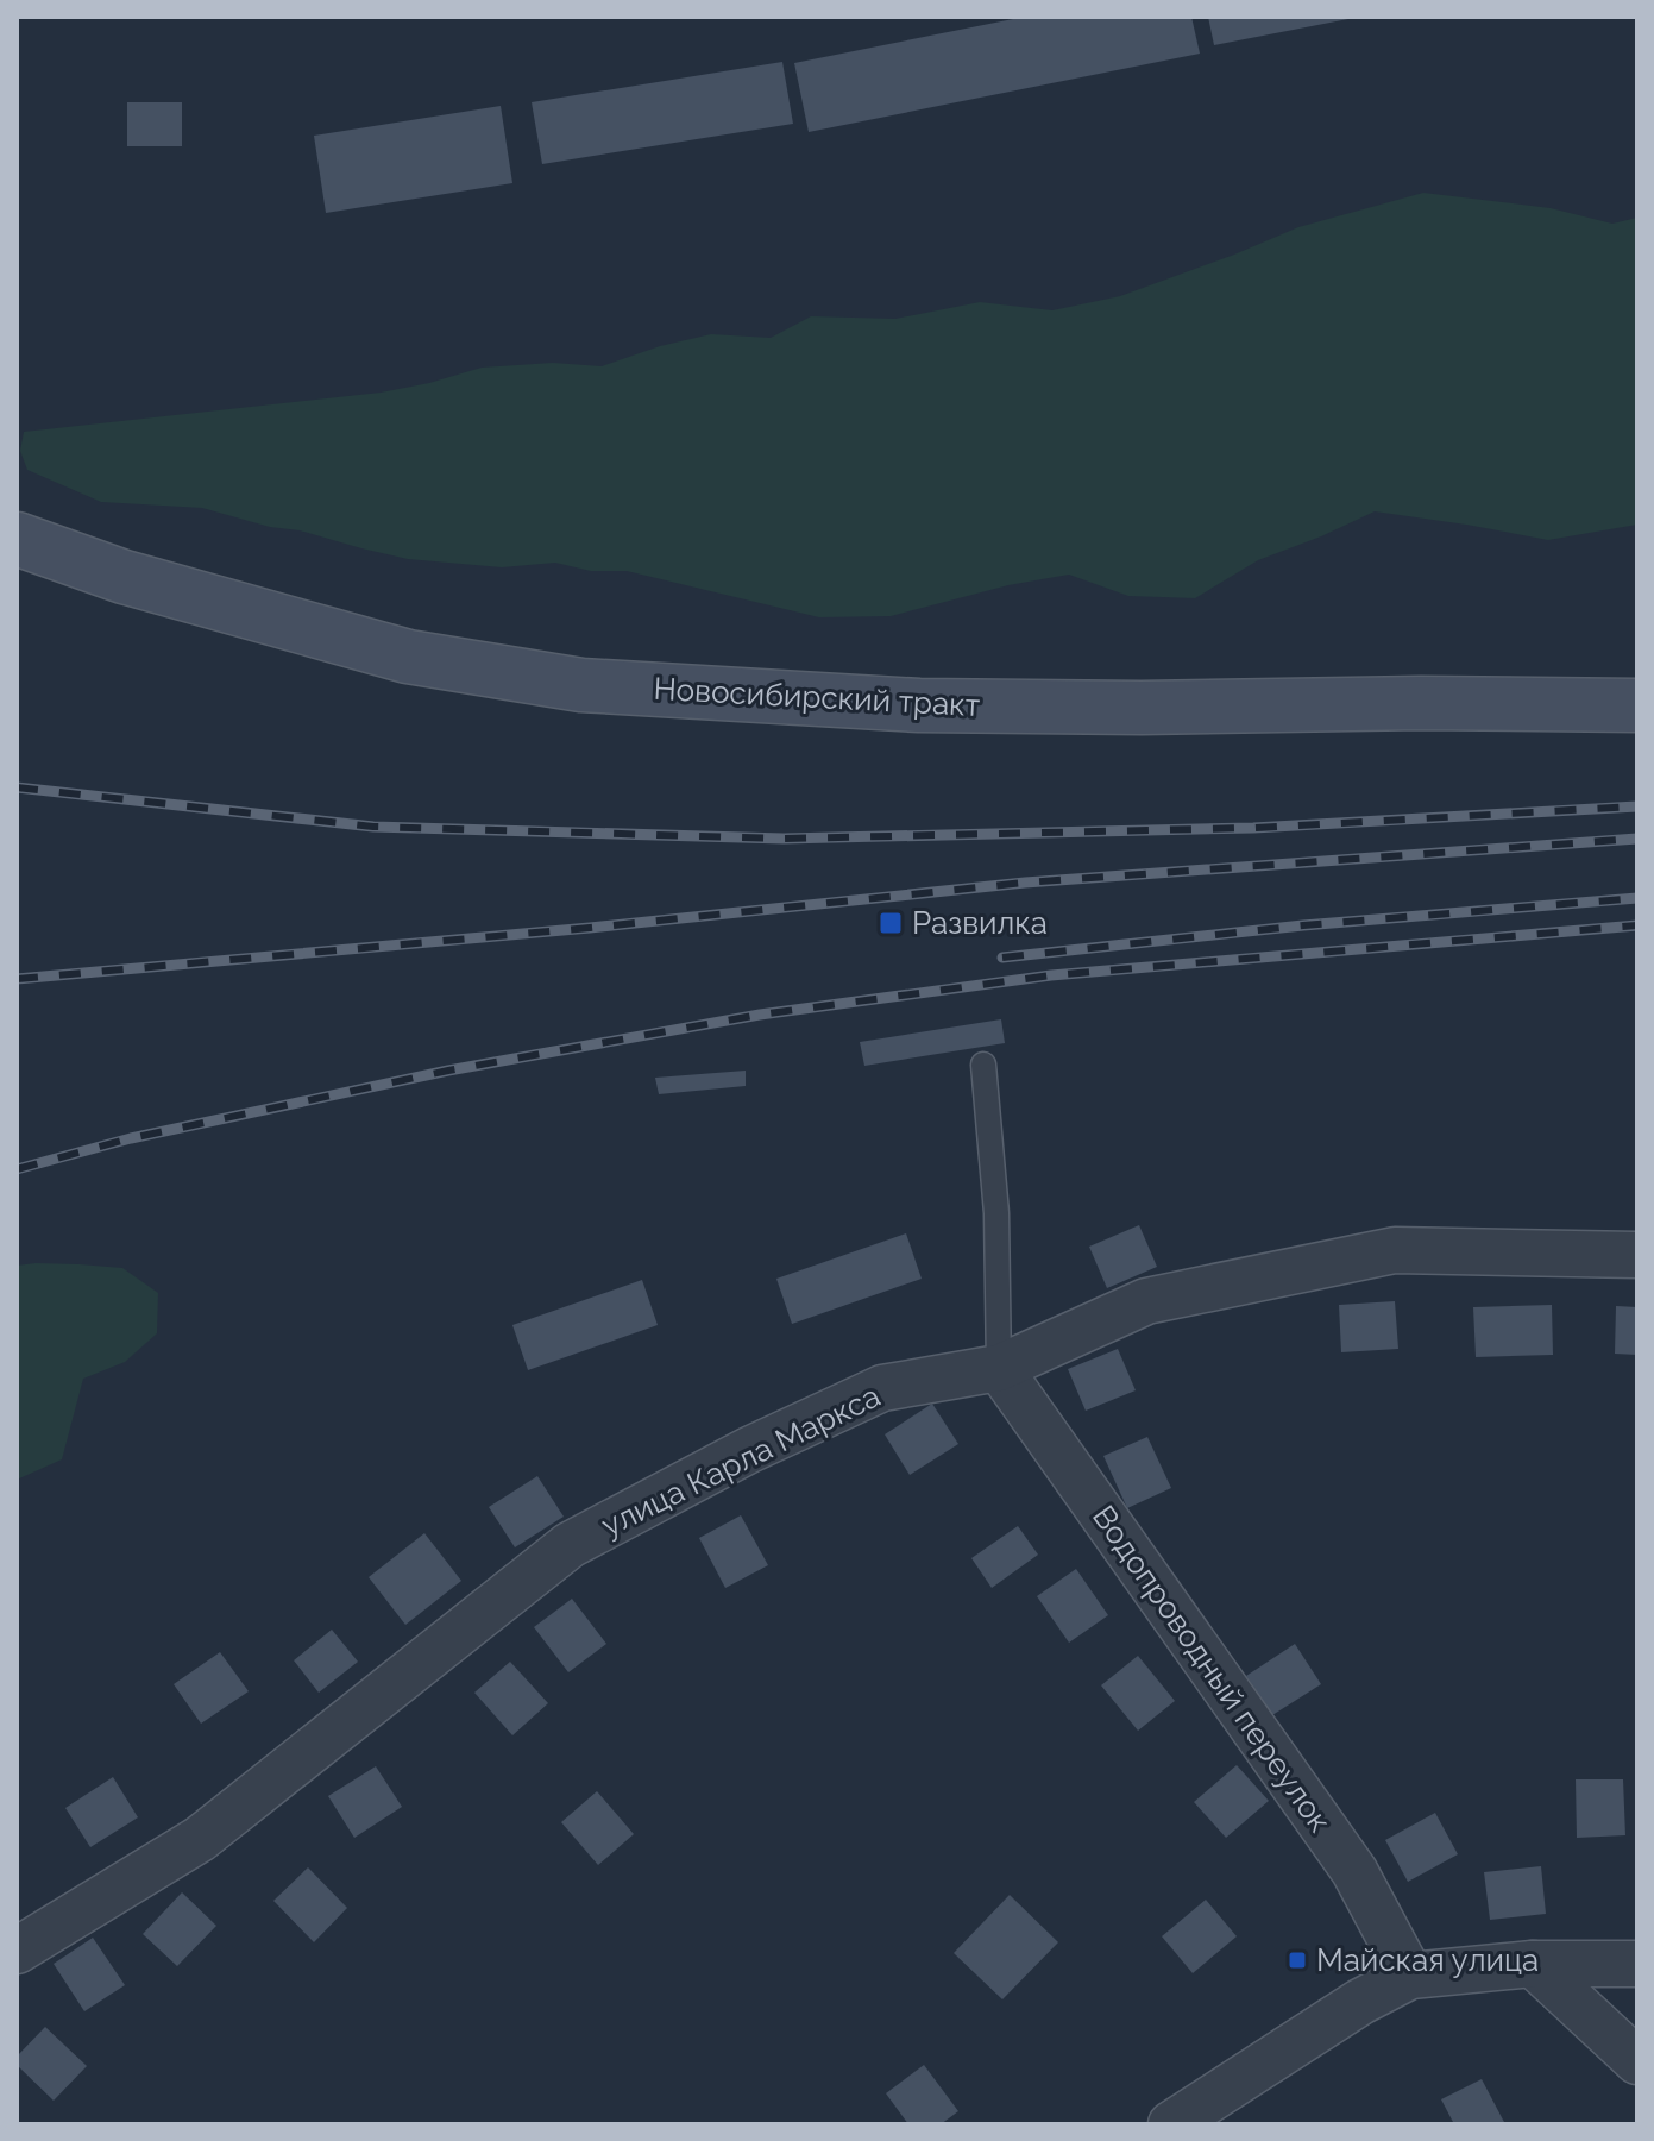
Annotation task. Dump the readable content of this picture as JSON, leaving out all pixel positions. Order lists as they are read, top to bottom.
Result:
{
  "streets": {
    "main road": ["Новосибирский тракт"],
    "street": ["улица Карла Маркса", "Водопроводный переулок"]
  },
  "crossings": [
    ["улица Карла Маркса", "Водопроводный переулок"]
  ],
  "places": {
    "transit": ["Развилка", "Майская улица"]
  }
}
